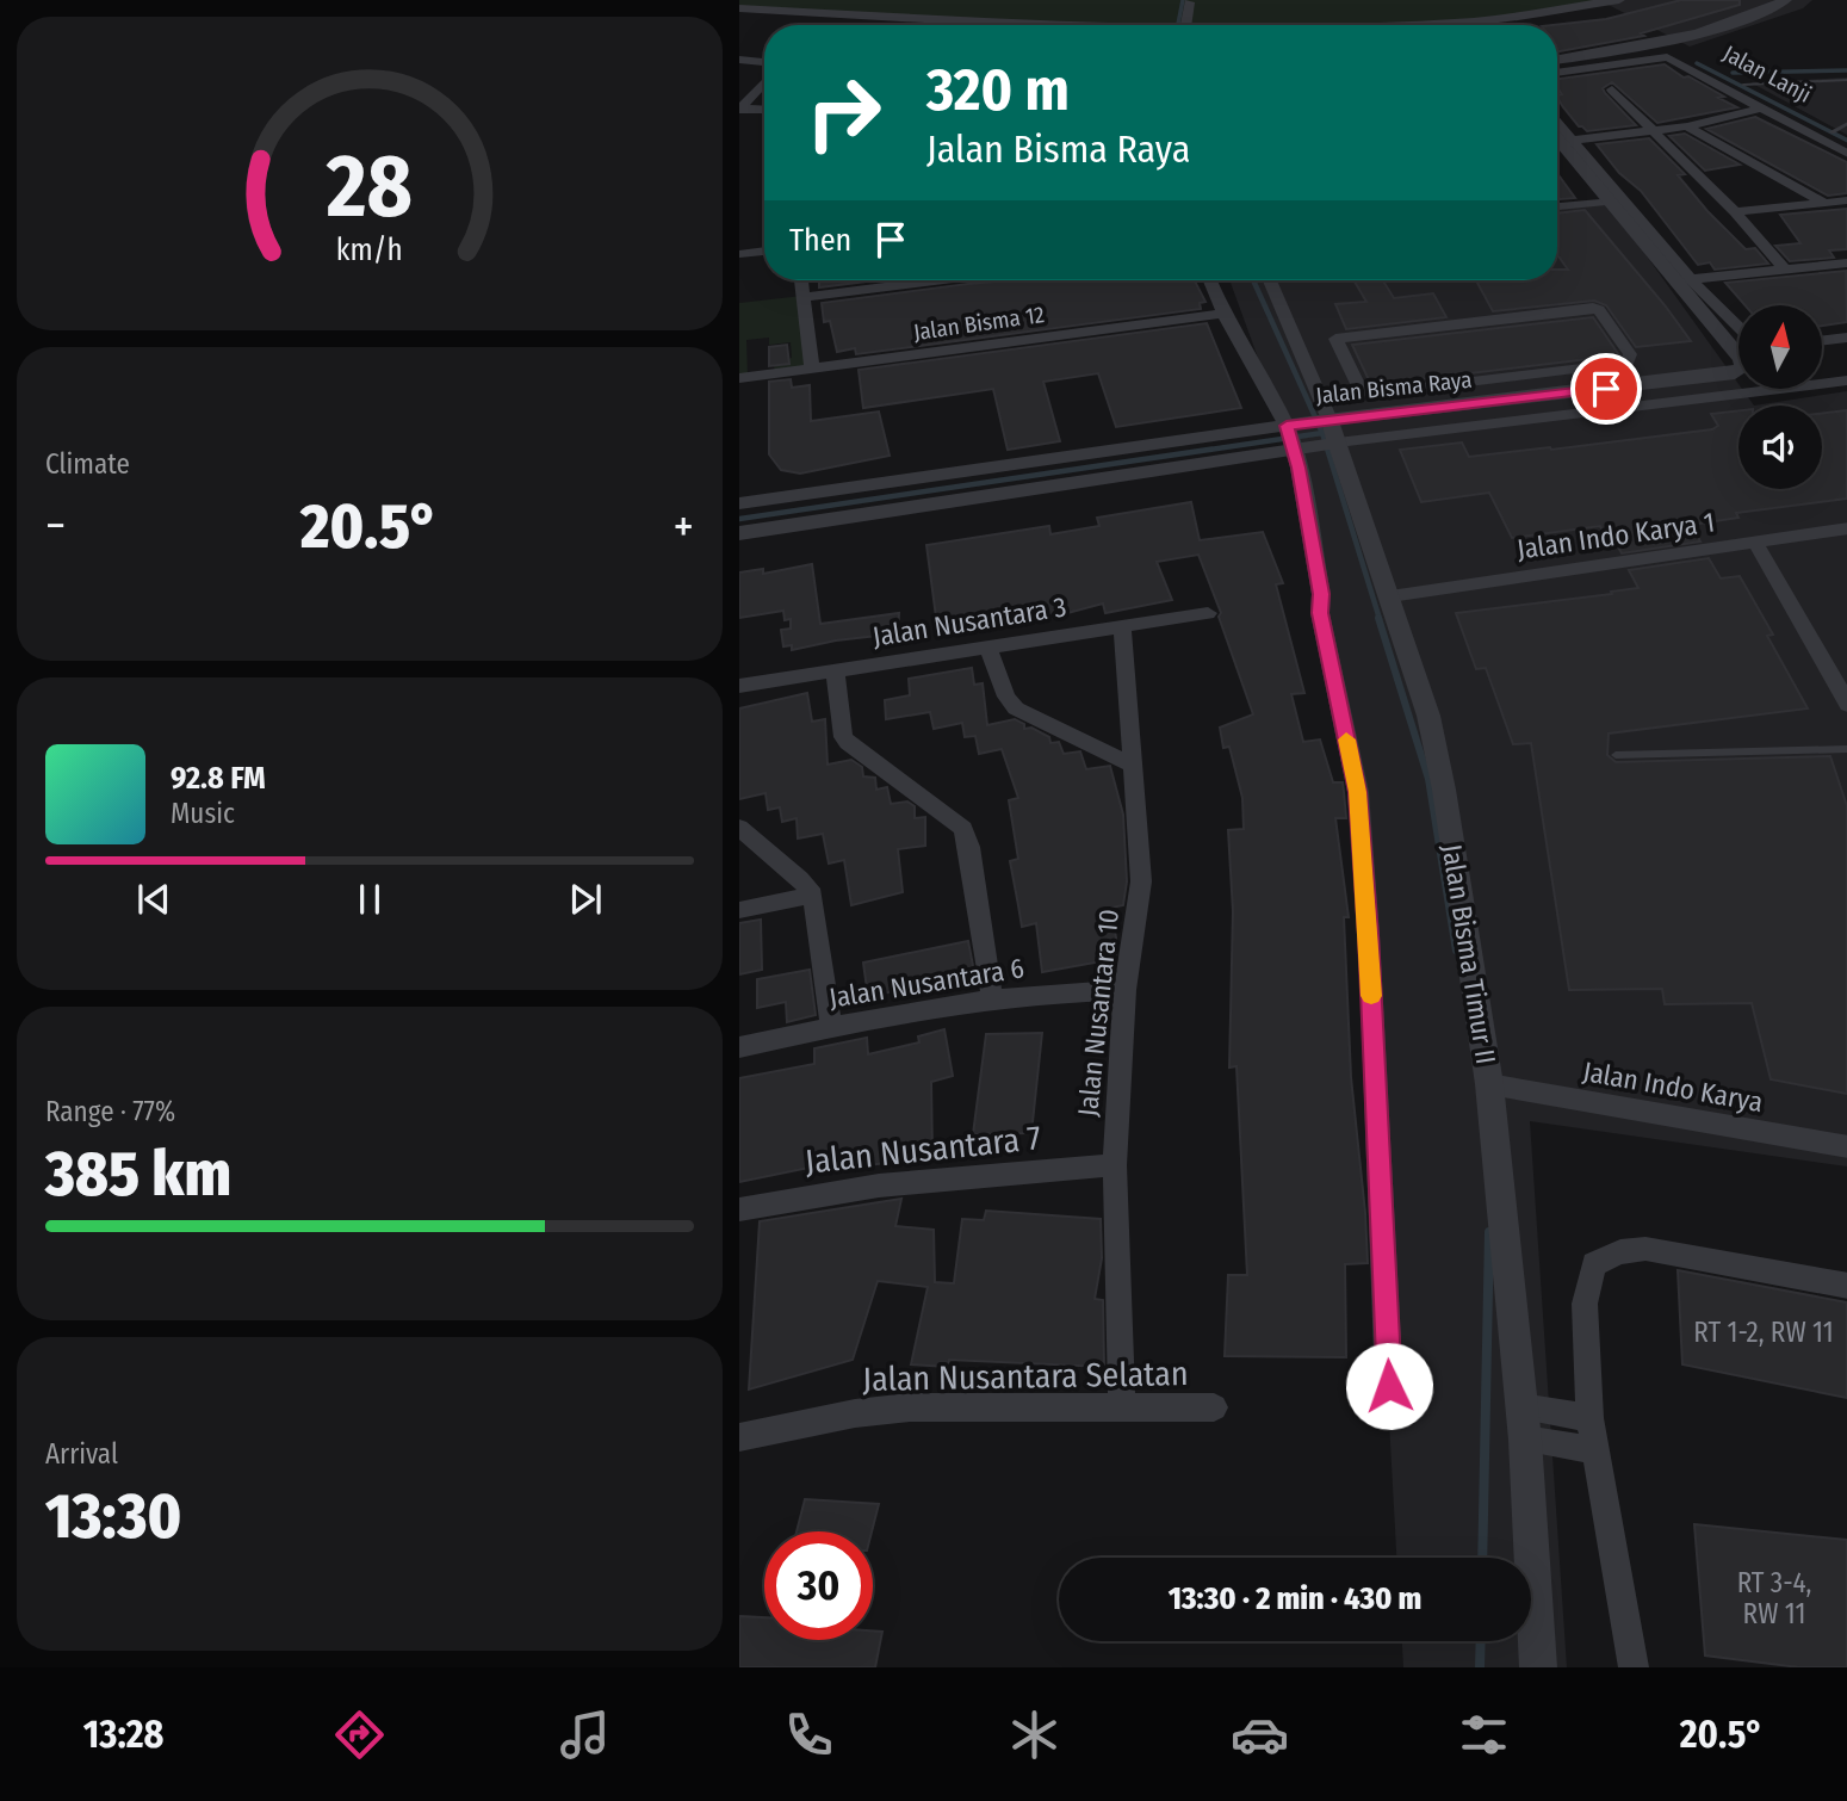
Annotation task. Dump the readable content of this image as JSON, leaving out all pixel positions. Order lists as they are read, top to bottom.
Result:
{
  "streets": {
    "street": [
      "Jalan Lanji",
      "Jalan Bisma 12",
      "Jalan Bisma Raya",
      "Jalan Indo Karya 1",
      "Jalan Nusantara 3",
      "Jalan Bisma Timur II",
      "Jalan Nusantara 6",
      "Jalan Nusantara 10",
      "Jalan Indo Karya",
      "Jalan Nusantara 7",
      "Jalan Nusantara Selatan"
    ]
  },
  "crossings": [
    ["Jalan Bisma Raya", "Jalan Bisma Timur II"],
    ["Jalan Indo Karya 1", "Jalan Bisma Timur II"],
    ["Jalan Nusantara 3", "Jalan Nusantara 10"],
    ["Jalan Bisma Timur II", "Jalan Indo Karya"],
    ["Jalan Nusantara 6", "Jalan Nusantara 10"],
    ["Jalan Nusantara 10", "Jalan Nusantara 7"],
    ["Jalan Nusantara 10", "Jalan Nusantara Selatan"]
  ],
  "house_numbers": ["RT 1-2, RW 11", "RT 3-4, RW 11"],
  "north": "top",
  "page": {
    "turn": ["320 m", "Jalan Bisma Raya"],
    "then": "Then",
    "tile": [
      "Climate",
      ["Range · 77%", "385 km"],
      ["Arrival", "13:30"]
    ],
    "heat": ["−", "20.5°", "+"],
    "song": ["92.8 FM", "Music"],
    "limit": "30",
    "trip": "13:30 · 2 min · 430 m",
    "tabs": ["13:28", "20.5°"],
    "gauge": ["28", "km/h"]
  }
}
